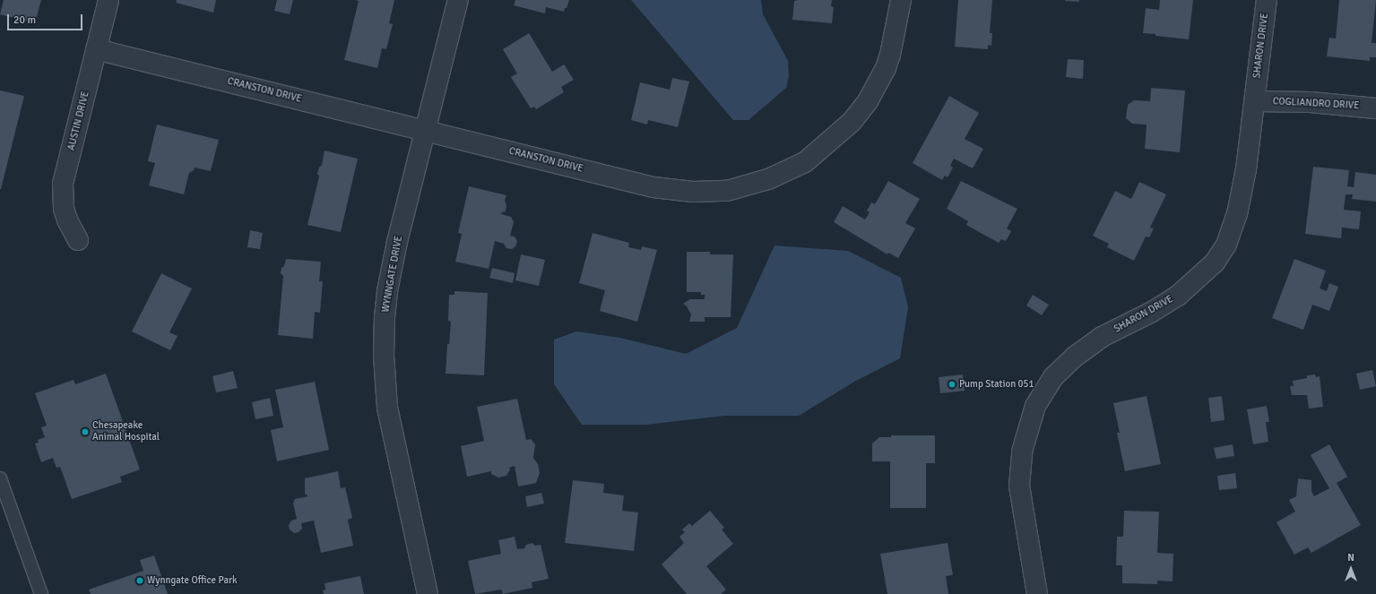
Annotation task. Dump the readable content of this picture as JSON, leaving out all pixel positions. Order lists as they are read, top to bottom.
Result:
{
  "streets": {
    "street": [
      "SHARON DRIVE",
      "CRANSTON DRIVE",
      "COGLIANDRO DRIVE",
      "AUSTIN DRIVE",
      "WYNNGATE DRIVE"
    ]
  },
  "crossings": [
    ["SHARON DRIVE", "COGLIANDRO DRIVE"],
    ["CRANSTON DRIVE", "AUSTIN DRIVE"],
    ["CRANSTON DRIVE", "WYNNGATE DRIVE"]
  ],
  "places": ["Pump Station 051", "Chesapeake Animal Hospital", "Wynngate Office Park"],
  "scale_bar": "20 m",
  "north": "top"
}
